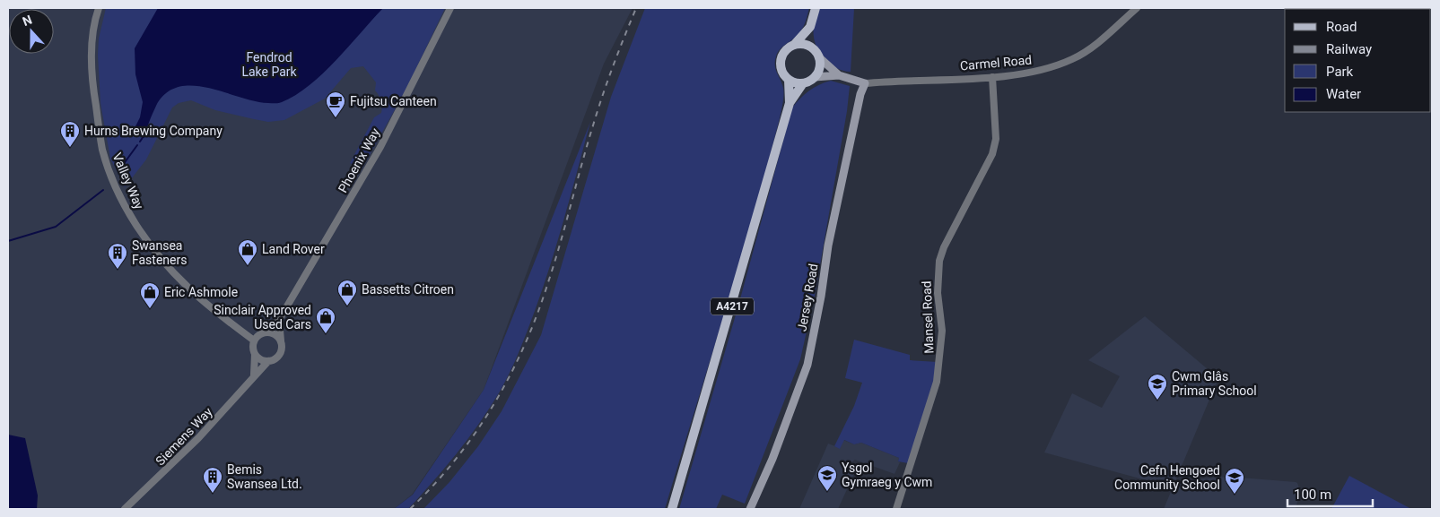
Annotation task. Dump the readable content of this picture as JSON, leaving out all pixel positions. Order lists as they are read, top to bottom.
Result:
{
  "streets": {
    "main road": ["Carmel Road", "Jersey Road", "A4217"],
    "street": [
      "Phoenix Way",
      "Valley Way",
      "Mansel Road",
      "Siemens Way"
    ]
  },
  "crossings": [
    ["Carmel Road", "Jersey Road"],
    ["Carmel Road", "A4217"],
    ["Carmel Road", "Mansel Road"],
    ["Phoenix Way", "Valley Way"],
    ["Phoenix Way", "Siemens Way"],
    ["Valley Way", "Siemens Way"]
  ],
  "parks": ["Fendrod Lake Park"],
  "places": {
    "cafe": ["Fujitsu Canteen"],
    "building": ["Hurns Brewing Company", "Swansea Fasteners", "Bemis Swansea Ltd."],
    "shop": [
      "Land Rover",
      "Bassetts Citroen",
      "Eric Ashmole",
      "Sinclair Approved Used Cars"
    ],
    "school or university": ["Cwm Glâs Primary School", "Ysgol Gymraeg y Cwm", "Cefn Hengoed Community School"]
  },
  "legend": [
    "Road",
    "Railway",
    "Park",
    "Water"
  ],
  "scale_bar": "100 m",
  "north": "top"
}
